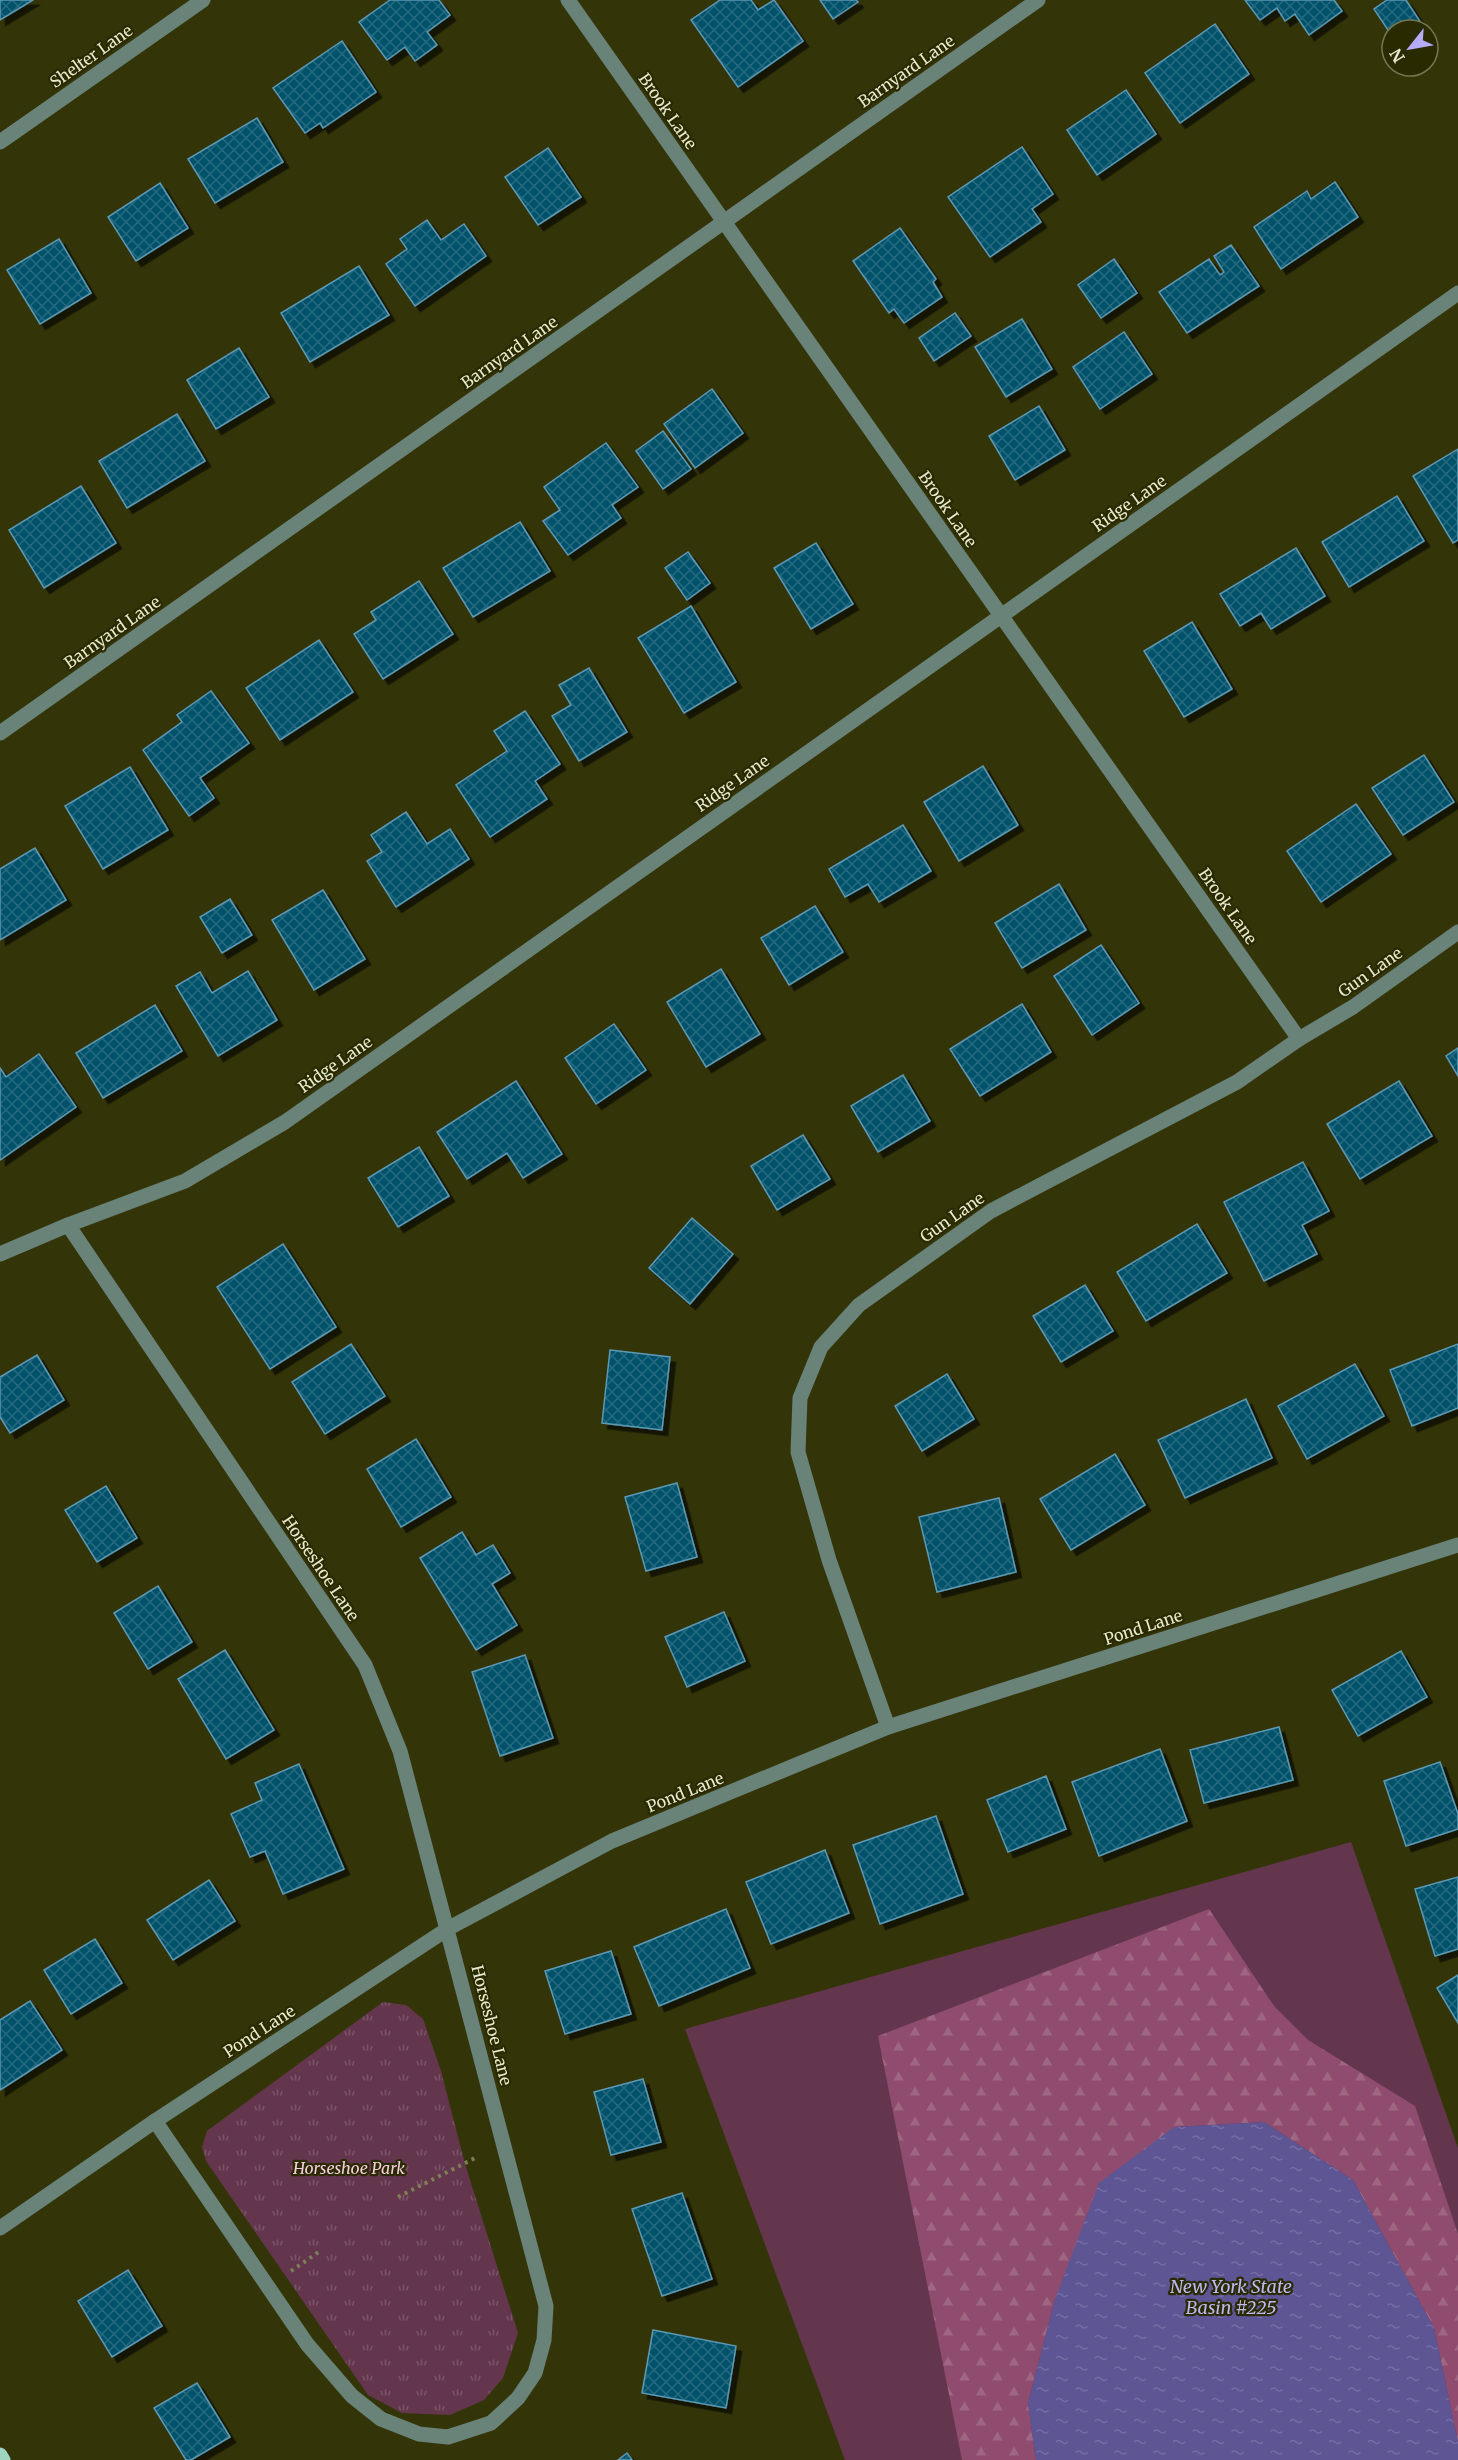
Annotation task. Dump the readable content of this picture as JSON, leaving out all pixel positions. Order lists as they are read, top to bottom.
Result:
{
  "streets": {
    "street": [
      "Shelter Lane",
      "Barnyard Lane",
      "Brook Lane",
      "Ridge Lane",
      "Gun Lane",
      "Horseshoe Lane",
      "Pond Lane"
    ]
  },
  "crossings": [
    ["Barnyard Lane", "Brook Lane"],
    ["Brook Lane", "Ridge Lane"],
    ["Brook Lane", "Gun Lane"],
    ["Ridge Lane", "Horseshoe Lane"],
    ["Gun Lane", "Pond Lane"],
    ["Horseshoe Lane", "Pond Lane"]
  ],
  "water": ["New York State Basin #225"],
  "parks": ["Horseshoe Park"],
  "north": "bottom left"
}
